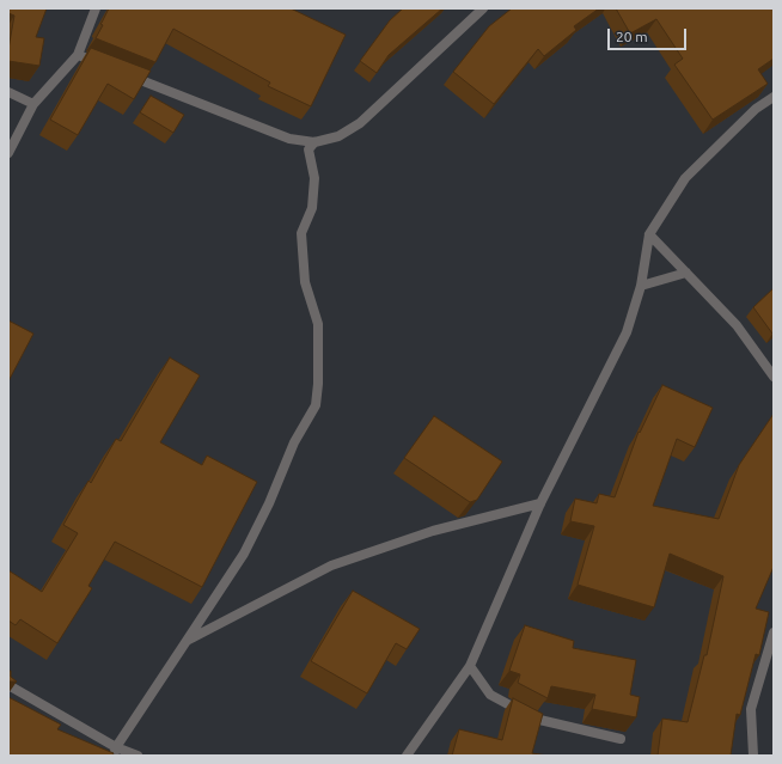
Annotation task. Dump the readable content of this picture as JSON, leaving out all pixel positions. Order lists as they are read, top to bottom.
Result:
{
  "scale_bar": "20 m"
}
